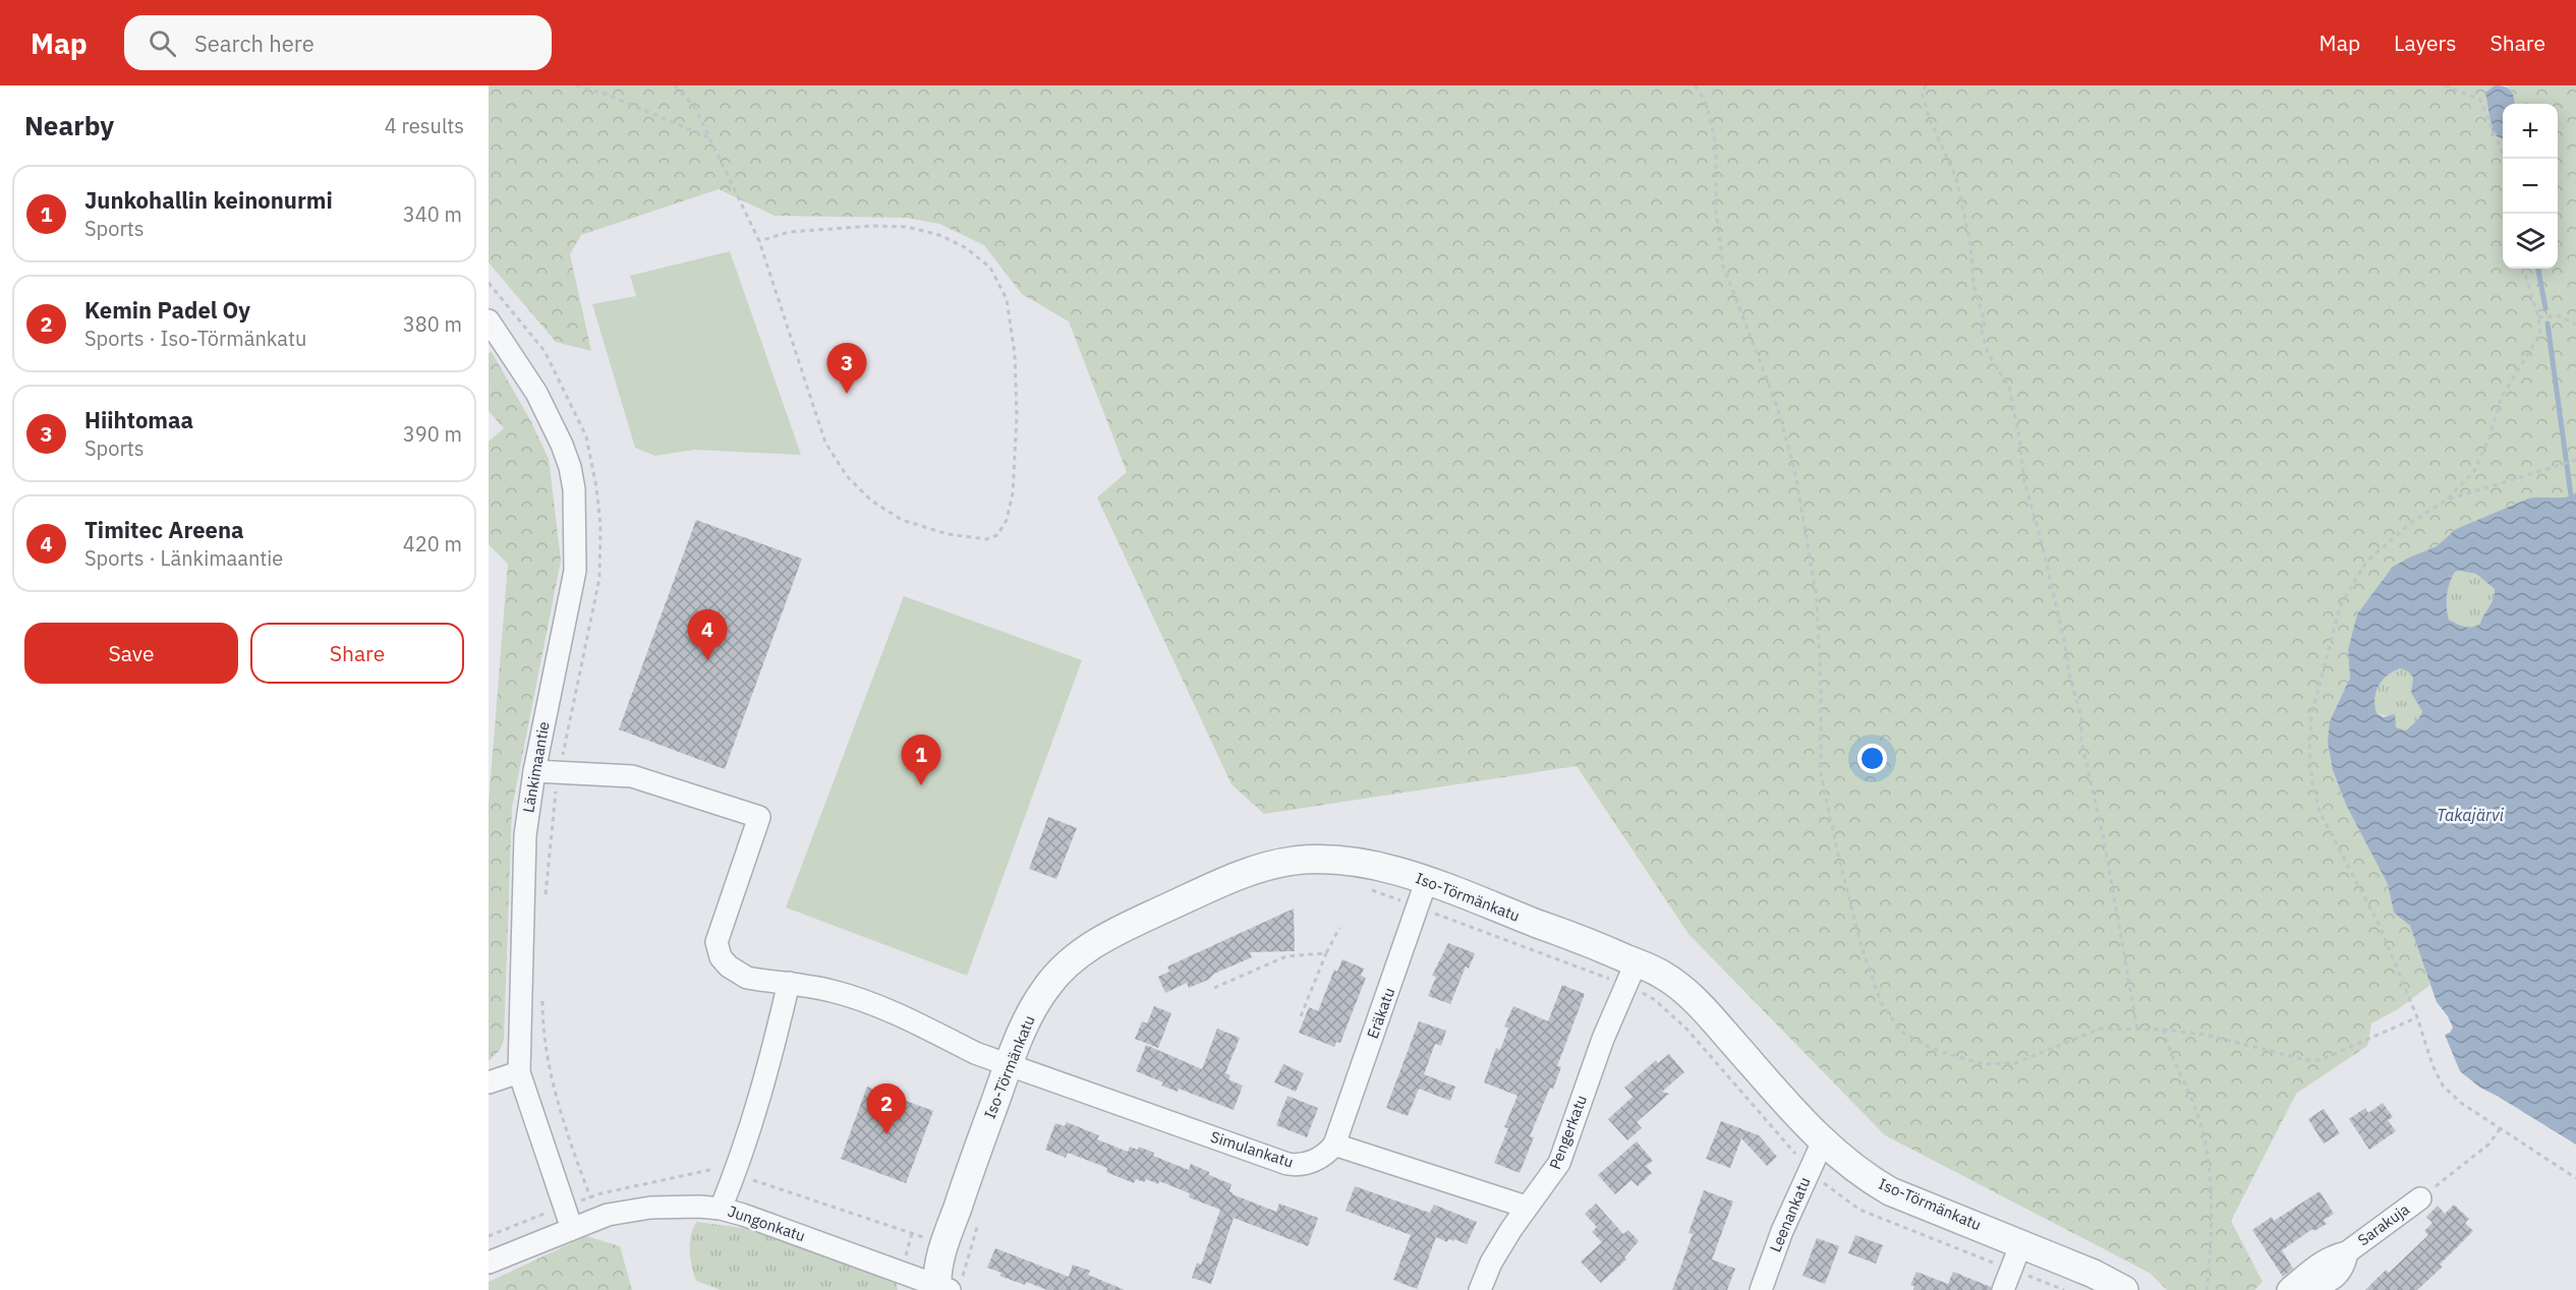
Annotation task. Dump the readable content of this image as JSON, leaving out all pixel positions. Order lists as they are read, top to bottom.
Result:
{
  "streets": {
    "street": [
      "Länkimaantie",
      "Iso-Törmänkatu",
      "Eräkatu",
      "Pengerkatu",
      "Simulankatu",
      "Leenankatu",
      "Jungonkatu",
      "Sarakuja"
    ]
  },
  "crossings": [
    ["Länkimaantie", "Simulankatu"],
    ["Länkimaantie", "Jungonkatu"],
    ["Iso-Törmänkatu", "Eräkatu"],
    ["Iso-Törmänkatu", "Pengerkatu"],
    ["Iso-Törmänkatu", "Simulankatu"],
    ["Iso-Törmänkatu", "Leenankatu"],
    ["Iso-Törmänkatu", "Jungonkatu"],
    ["Eräkatu", "Simulankatu"]
  ],
  "water": ["Takajärvi"],
  "page": {
    "header": "Map",
    "search": "Search here",
    "nav": ["Map", "Layers", "Share"],
    "heading": ["Nearby", "4 results"],
    "map_buttons": ["+", "−"],
    "list": [
      {
        "mark": "1",
        "name": "Junkohallin keinonurmi",
        "note": "Sports",
        "value": "340 m"
      },
      {
        "mark": "2",
        "name": "Kemin Padel Oy",
        "note": "Sports · Iso-Törmänkatu",
        "value": "380 m"
      },
      {
        "mark": "3",
        "name": "Hiihtomaa",
        "note": "Sports",
        "value": "390 m"
      },
      {
        "mark": "4",
        "name": "Timitec Areena",
        "note": "Sports · Länkimaantie",
        "value": "420 m"
      }
    ],
    "pins": [
      "3",
      "4",
      "1",
      "2"
    ],
    "buttons": ["Save", "Share"]
  }
}
